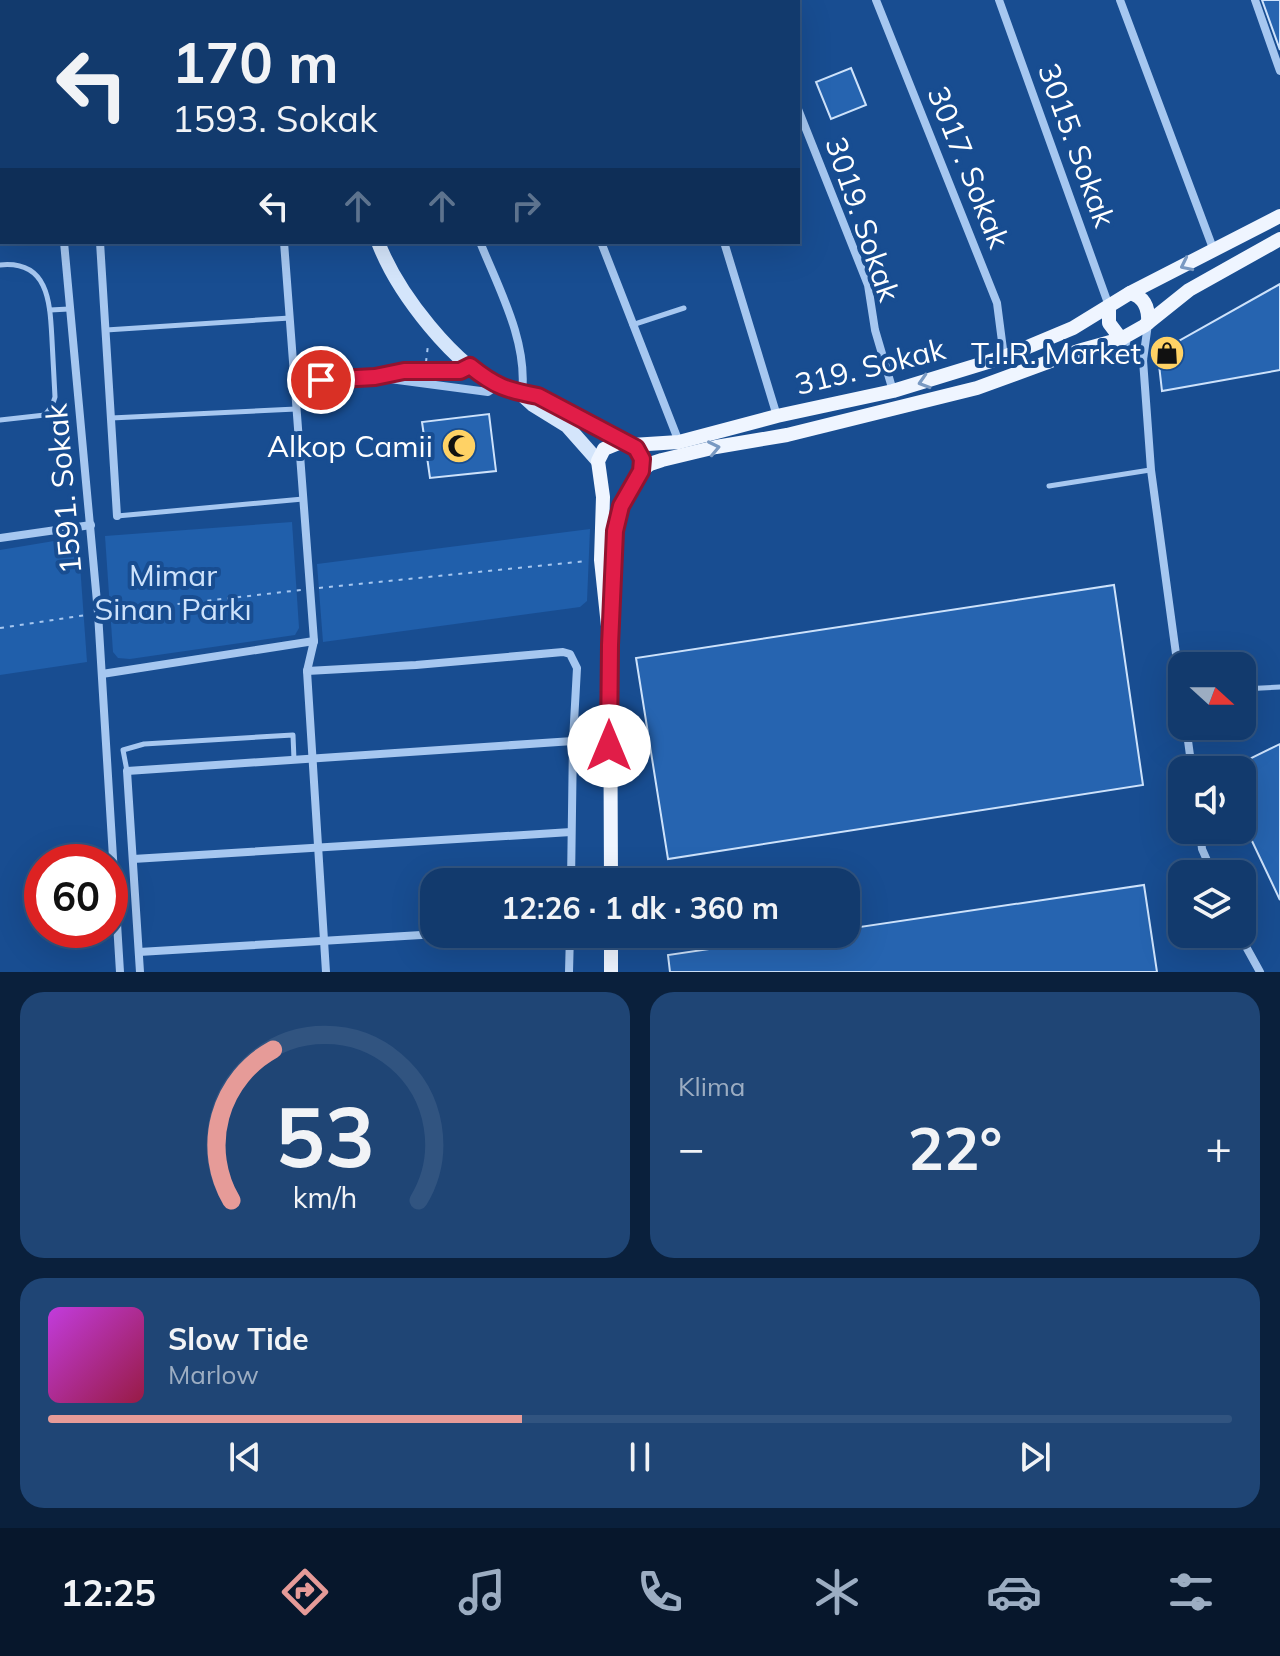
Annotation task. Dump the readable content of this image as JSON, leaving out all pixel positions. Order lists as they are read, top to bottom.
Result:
{
  "streets": {
    "main road": ["319. Sokak"],
    "street": [
      "3015. Sokak",
      "3017. Sokak",
      "3019. Sokak",
      "1591. Sokak"
    ]
  },
  "crossings": [
    ["3015. Sokak", "319. Sokak"],
    ["3017. Sokak", "319. Sokak"],
    ["3019. Sokak", "319. Sokak"]
  ],
  "parks": ["Mimar Sinan Parkı"],
  "places": {
    "shop": ["T.I.R. Market"],
    "mosque": ["Alkop Camii"]
  },
  "north": "right",
  "page": {
    "turn": ["170 m", "1593. Sokak"],
    "limit": "60",
    "trip": "12:26 · 1 dk · 360 m",
    "tile": "Klima",
    "heat": ["−", "22°", "+"],
    "song": ["Slow Tide", "Marlow"],
    "tabs": "12:25",
    "gauge": ["53", "km/h"]
  }
}
